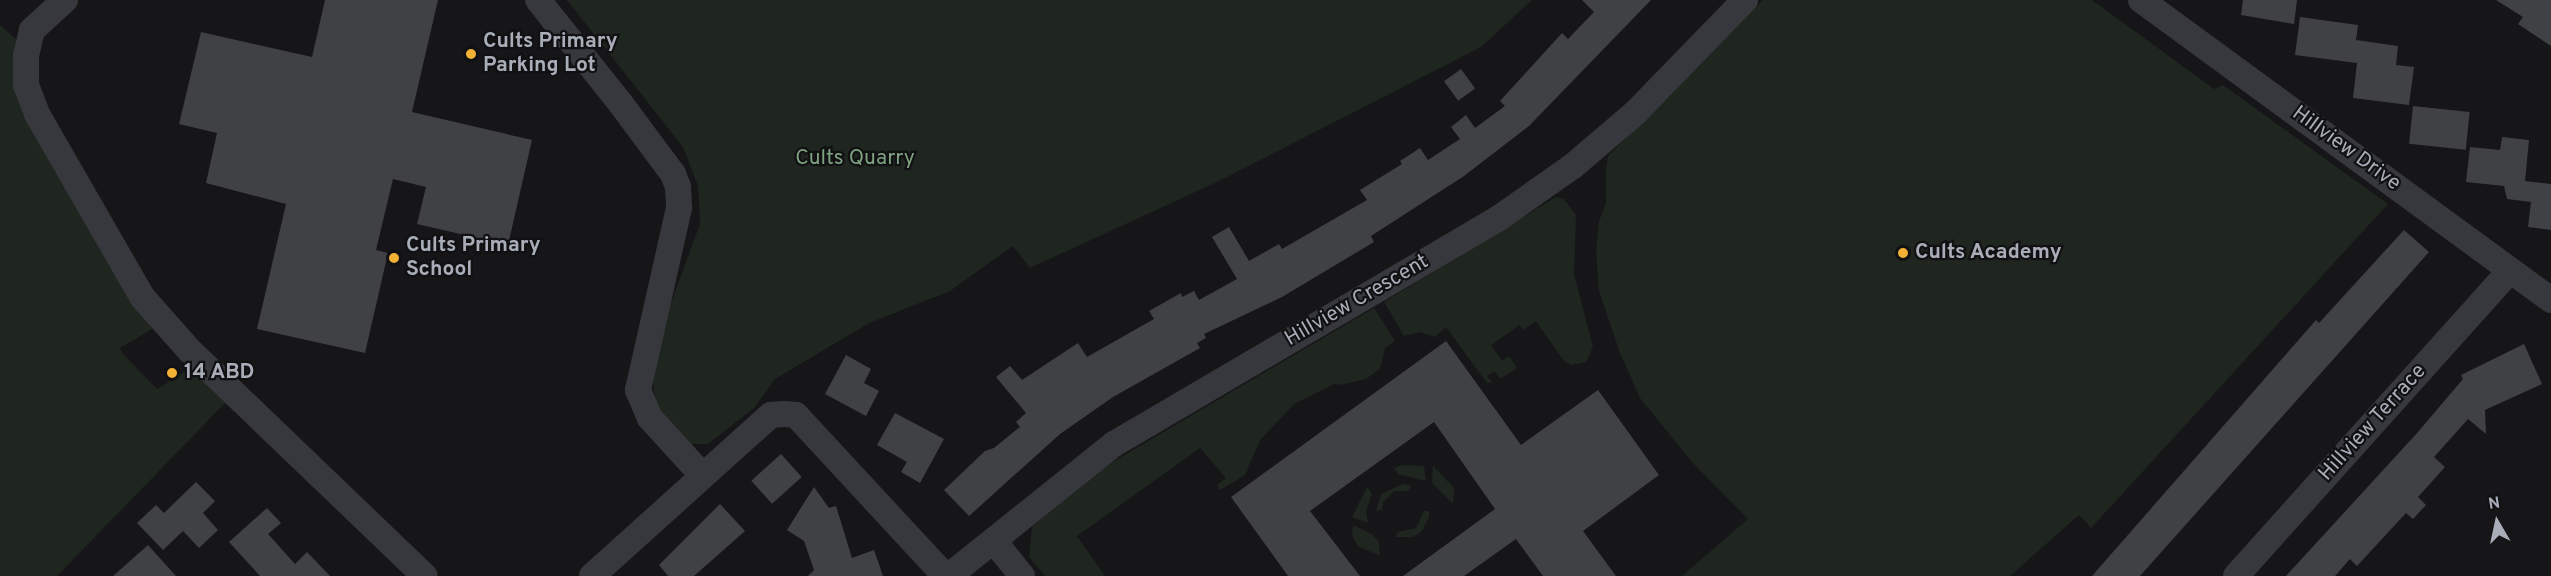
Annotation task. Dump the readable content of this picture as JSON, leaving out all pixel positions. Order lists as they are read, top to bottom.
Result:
{
  "streets": {
    "street": ["Hillview Drive", "Hillview Crescent", "Hillview Terrace"]
  },
  "crossings": [
    ["Hillview Drive", "Hillview Terrace"]
  ],
  "parks": ["Cults Quarry"],
  "places": [
    "Cults Primary Parking Lot",
    "Cults Academy",
    "Cults Primary School",
    "14 ABD"
  ],
  "north": "top"
}
